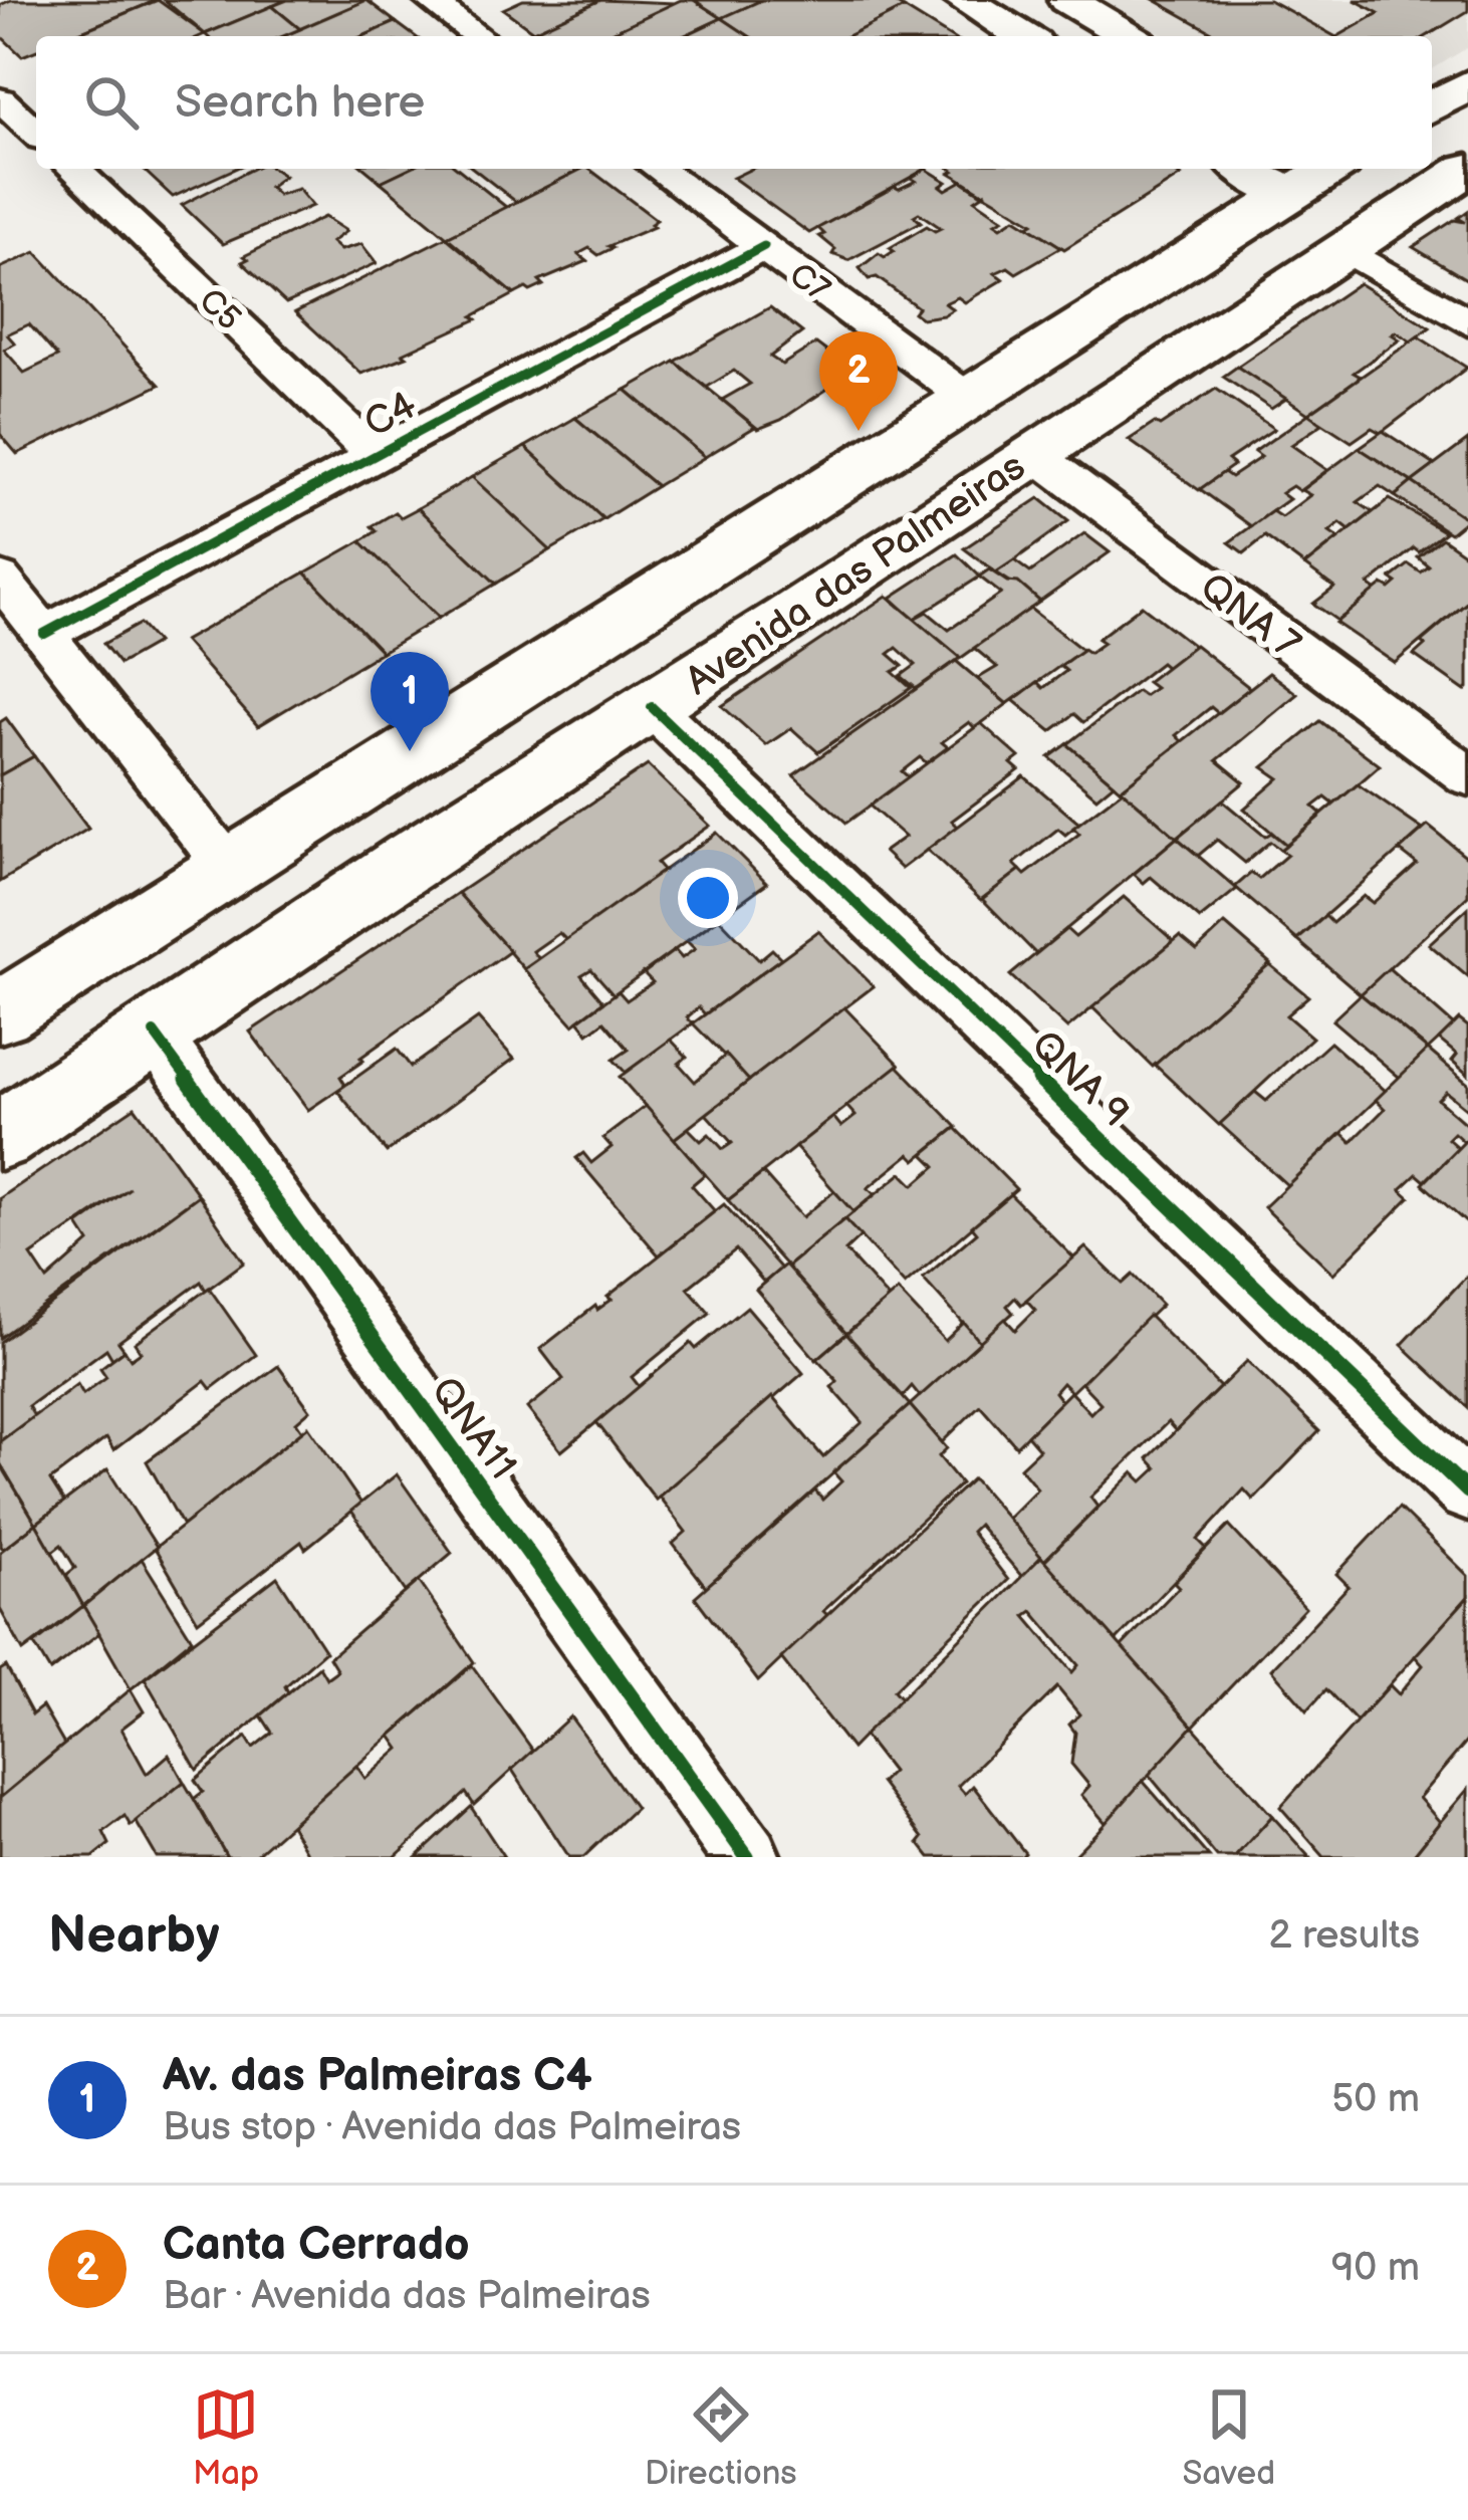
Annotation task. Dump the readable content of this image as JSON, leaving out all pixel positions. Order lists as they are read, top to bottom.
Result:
{
  "streets": {
    "main road": ["Avenida das Palmeiras"],
    "street": [
      "C7",
      "C5",
      "C4",
      "QNA 7",
      "QNA 9",
      "QNA11"
    ]
  },
  "crossings": [
    ["C7", "C4"],
    ["C7", "Avenida das Palmeiras"],
    ["C5", "C4"],
    ["Avenida das Palmeiras", "QNA 7"],
    ["Avenida das Palmeiras", "QNA 9"],
    ["Avenida das Palmeiras", "QNA11"]
  ],
  "page": {
    "search": "Search here",
    "pins": ["2", "1"],
    "heading": ["Nearby", "2 results"],
    "list": [
      {
        "mark": "1",
        "name": "Av. das Palmeiras C4",
        "note": "Bus stop · Avenida das Palmeiras",
        "value": "50 m"
      },
      {
        "mark": "2",
        "name": "Canta Cerrado",
        "note": "Bar · Avenida das Palmeiras",
        "value": "90 m"
      }
    ],
    "nav": ["Map", "Directions", "Saved"]
  }
}
